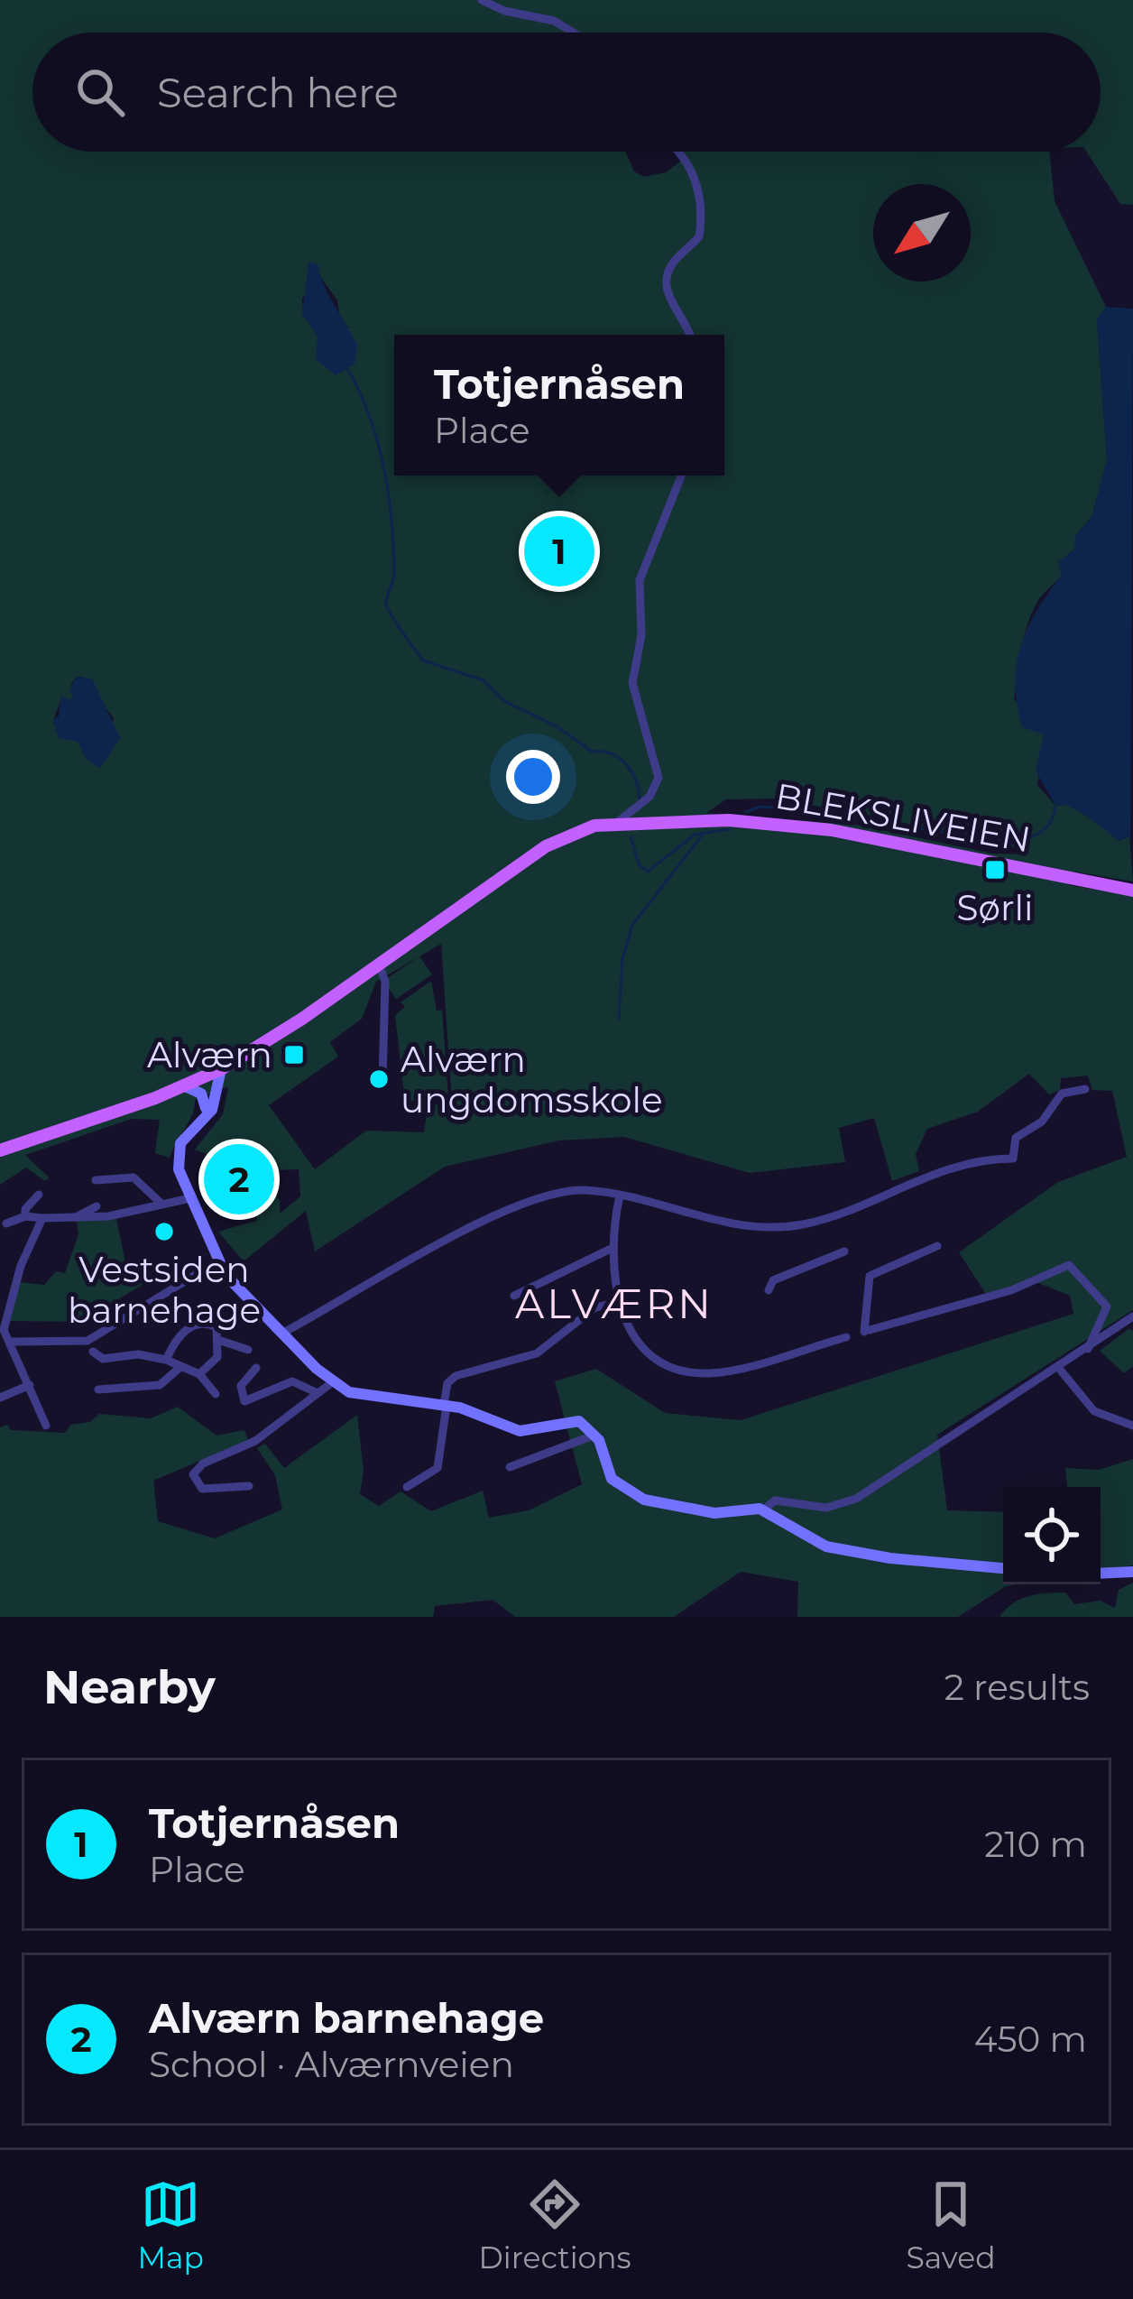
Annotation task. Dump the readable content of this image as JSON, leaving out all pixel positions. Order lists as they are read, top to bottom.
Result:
{
  "streets": {
    "main road": ["BLEKSLIVEIEN"]
  },
  "districts": ["ALVÆRN"],
  "places": {
    "transit": ["Sørli", "Alværn"],
    "other": ["Alværn ungdomsskole", "Vestsiden barnehage"]
  },
  "north": "bottom left",
  "page": {
    "search": "Search here",
    "popup": ["Totjernåsen", "Place"],
    "pins": ["1", "2"],
    "heading": ["Nearby", "2 results"],
    "list": [
      {
        "mark": "1",
        "name": "Totjernåsen",
        "note": "Place",
        "value": "210 m"
      },
      {
        "mark": "2",
        "name": "Alværn barnehage",
        "note": "School · Alværnveien",
        "value": "450 m"
      }
    ],
    "nav": ["Map", "Directions", "Saved"]
  }
}
